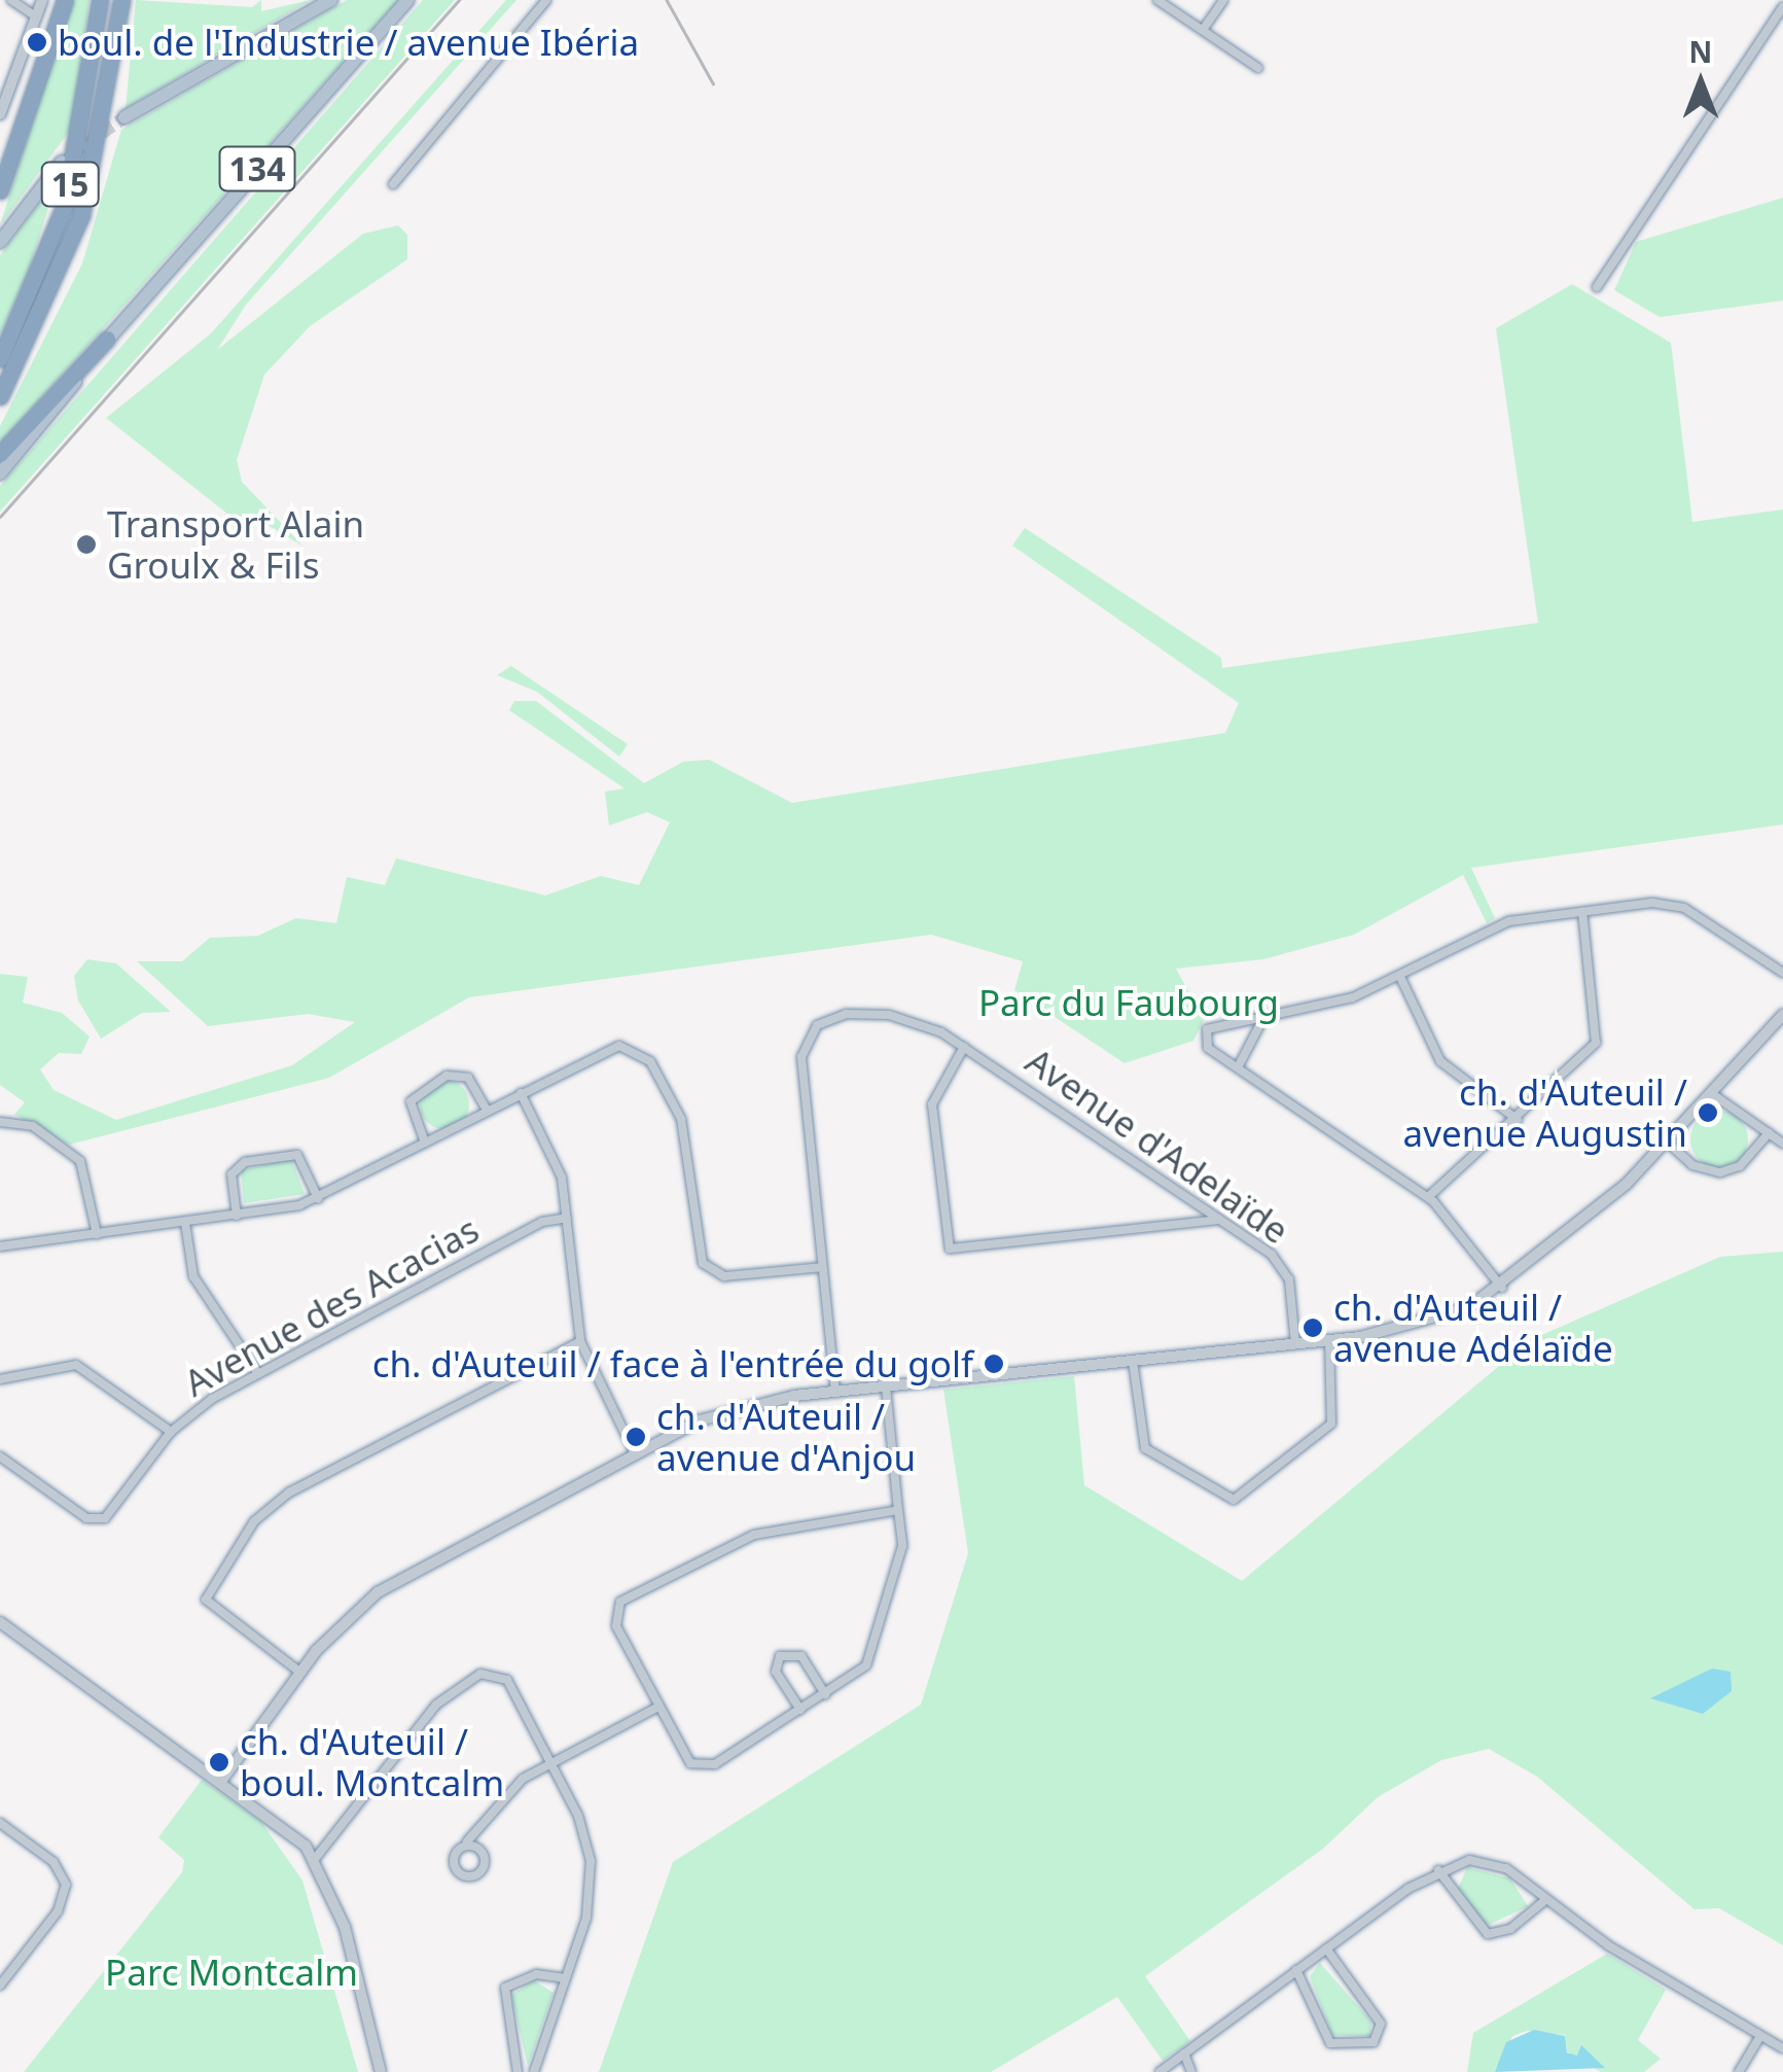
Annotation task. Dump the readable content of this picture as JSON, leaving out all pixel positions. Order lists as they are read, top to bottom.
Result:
{
  "streets": {
    "highway": ["15"],
    "main road": ["134"],
    "street": ["Avenue d'Adelaïde", "Avenue des Acacias"]
  },
  "parks": ["Parc du Faubourg", "Parc Montcalm"],
  "places": [
    "boul. de l'Industrie / avenue Ibéria",
    "Transport Alain Groulx & Fils",
    "ch. d'Auteuil / avenue Augustin",
    "ch. d'Auteuil / avenue Adélaïde",
    "ch. d'Auteuil / face à l'entrée du golf",
    "ch. d'Auteuil / avenue d'Anjou",
    "ch. d'Auteuil / boul. Montcalm"
  ],
  "north": "top"
}
